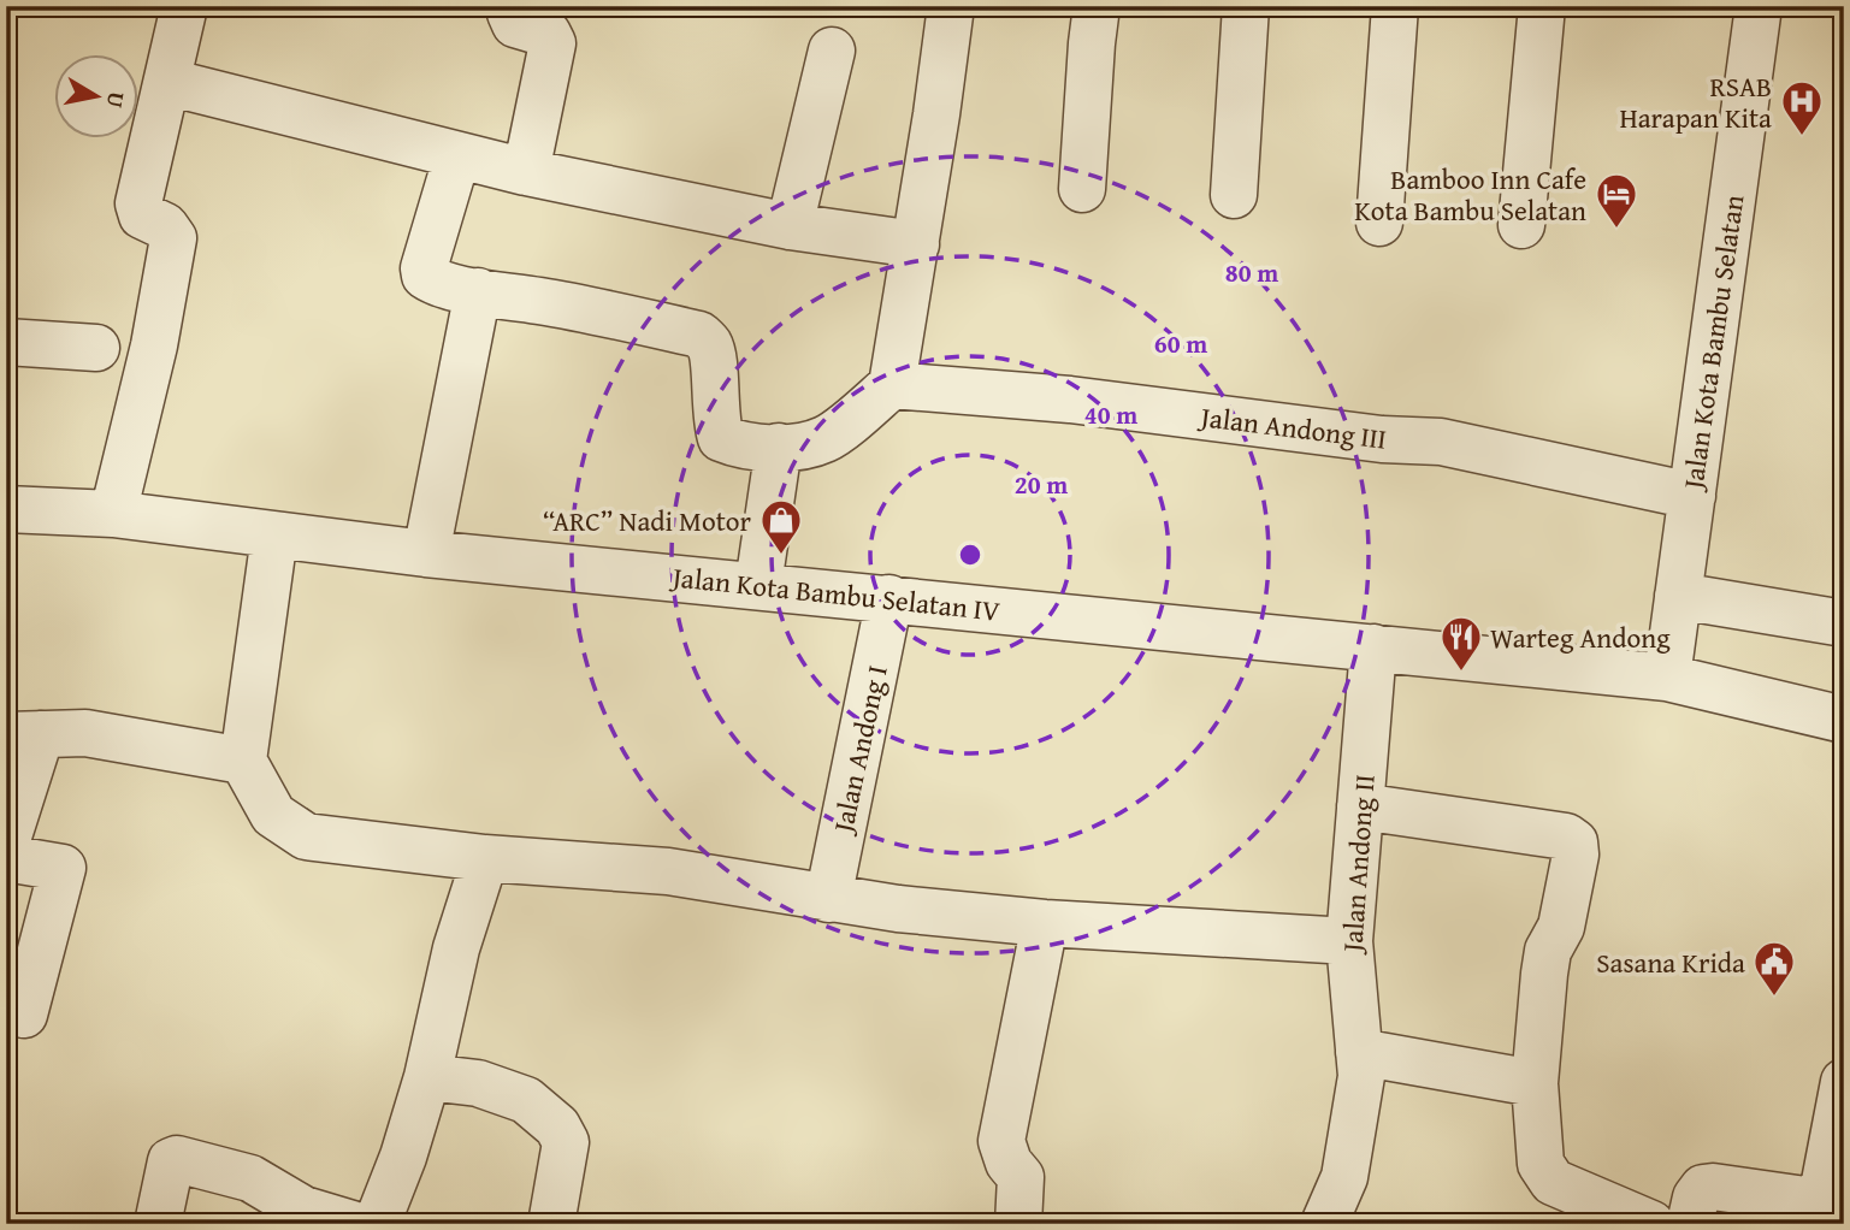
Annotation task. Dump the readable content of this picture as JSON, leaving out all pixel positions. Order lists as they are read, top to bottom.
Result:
{
  "streets": {
    "street": [
      "Jalan Kota Bambu Selatan",
      "Jalan Andong III",
      "Jalan Kota Bambu Selatan IV",
      "Jalan Andong I",
      "Jalan Andong II"
    ]
  },
  "crossings": [
    ["Jalan Kota Bambu Selatan", "Jalan Andong III"],
    ["Jalan Kota Bambu Selatan", "Jalan Kota Bambu Selatan IV"],
    ["Jalan Kota Bambu Selatan IV", "Jalan Andong I"],
    ["Jalan Kota Bambu Selatan IV", "Jalan Andong II"]
  ],
  "places": {
    "hospital": ["RSAB Harapan Kita"],
    "hotel": ["Bamboo Inn Cafe Kota Bambu Selatan"],
    "shop": ["“ARC” Nadi Motor"],
    "restaurant": ["Warteg Andong"],
    "public building": ["Sasana Krida"]
  },
  "north": "right",
  "rings": [
    "80 m",
    "60 m",
    "40 m",
    "20 m"
  ]
}
